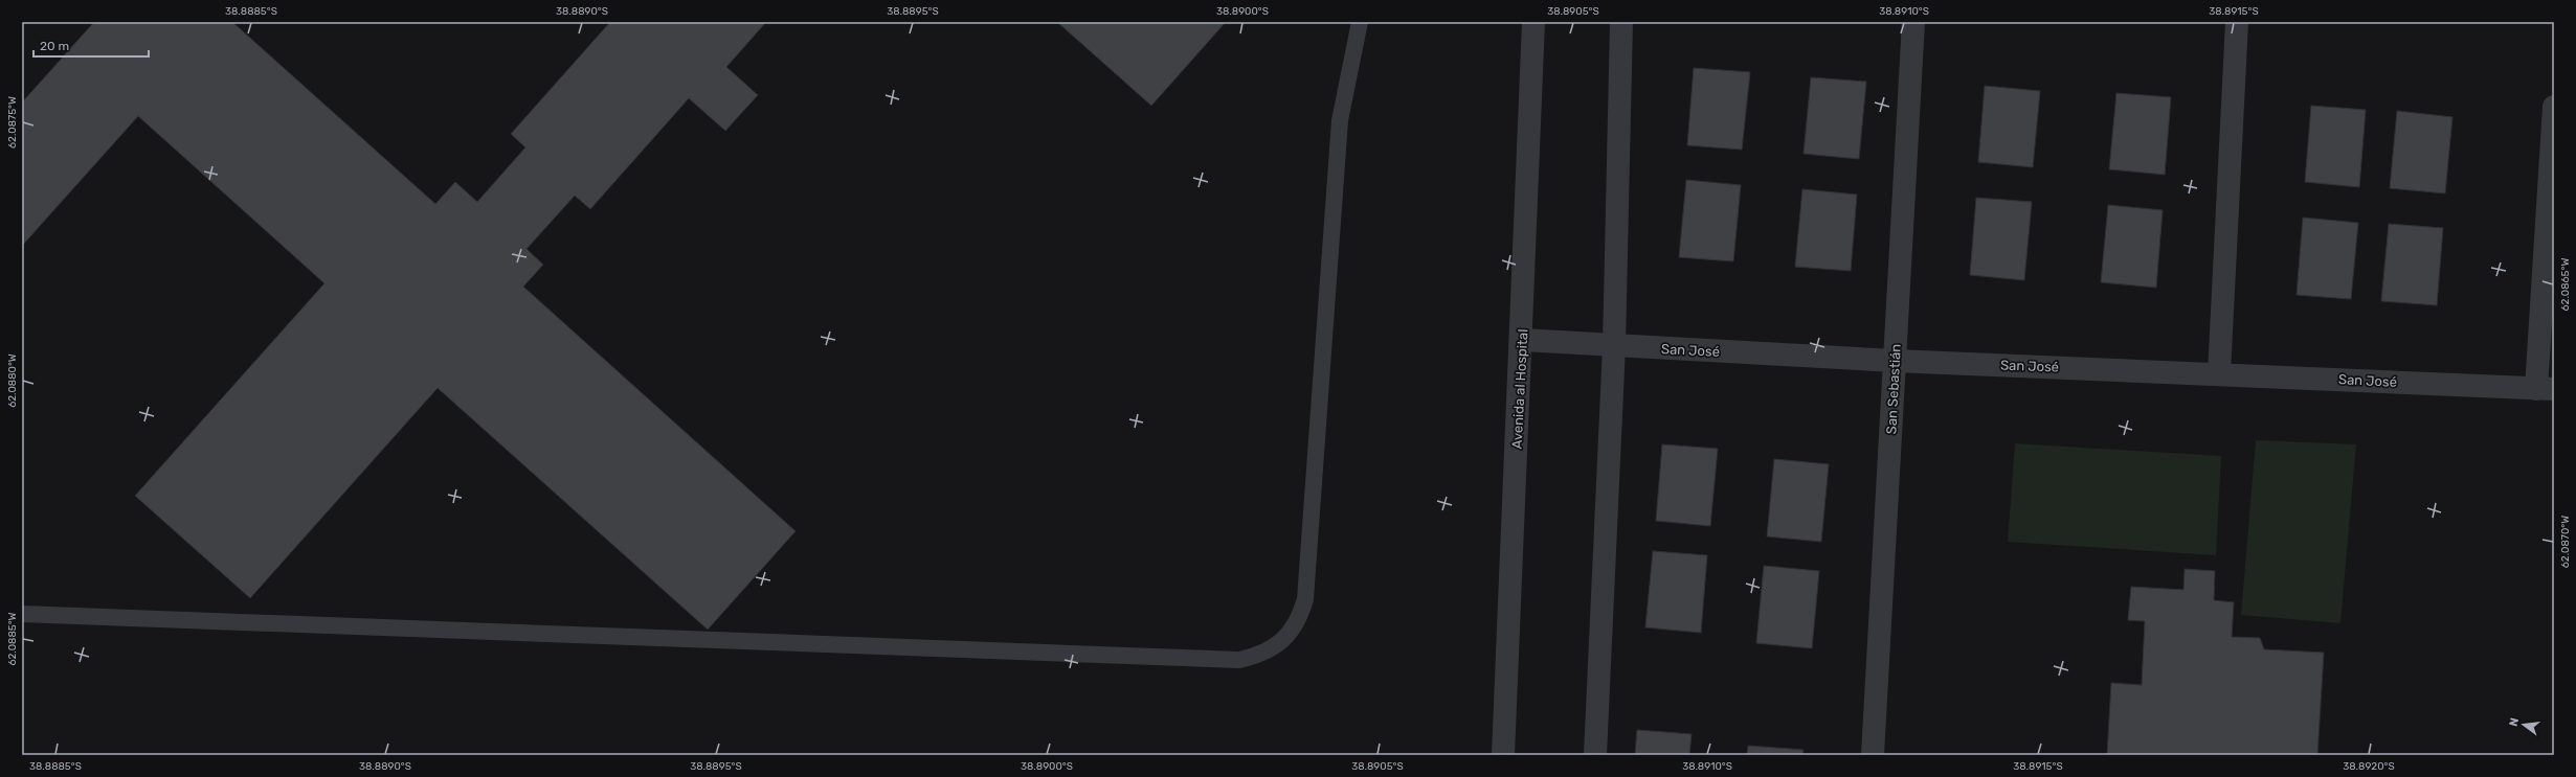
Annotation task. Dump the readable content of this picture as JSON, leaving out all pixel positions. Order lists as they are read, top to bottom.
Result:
{
  "streets": {
    "street": ["San José", "Avenida al Hospital", "San Sebastián"]
  },
  "crossings": [
    ["San José", "Avenida al Hospital"],
    ["San José", "San Sebastián"]
  ],
  "scale_bar": "20 m",
  "north": "left",
  "coordinates": [
    "38.8885°S",
    "38.8890°S",
    "38.8895°S",
    "38.8900°S",
    "38.8905°S",
    "38.8910°S",
    "38.8915°S",
    "62.0875°W",
    "62.0865°W",
    "62.0880°W",
    "62.0870°W",
    "62.0885°W",
    "38.8920°S"
  ]
}
